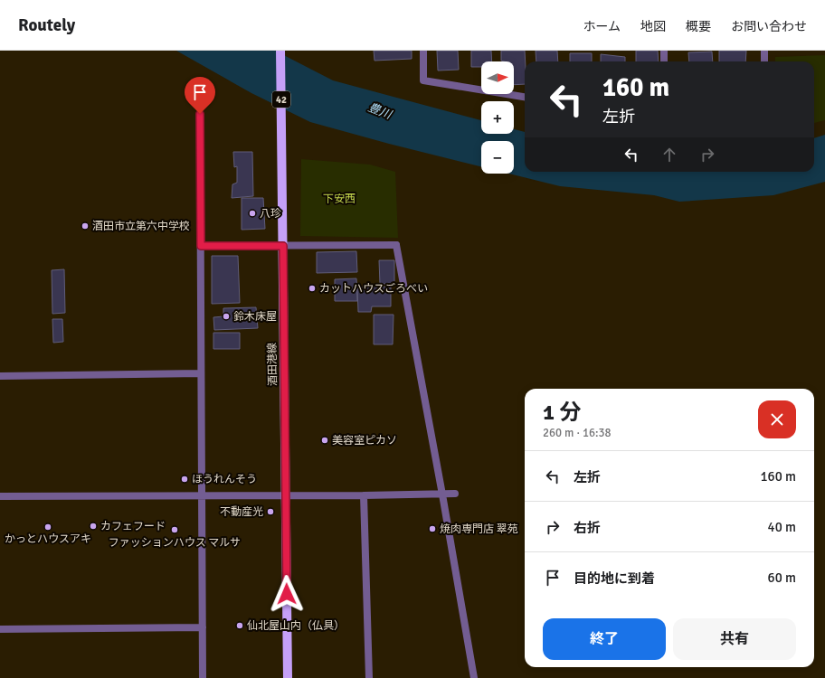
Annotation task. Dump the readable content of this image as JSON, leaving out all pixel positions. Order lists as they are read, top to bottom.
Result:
{
  "streets": {
    "main road": ["42", "酒田港線"]
  },
  "water": ["豊川"],
  "parks": ["下安西"],
  "places": [
    "八珍",
    "酒田市立第六中学校",
    "カットハウスごろべい",
    "鈴木床屋",
    "美容室ピカソ",
    "ほうれんそう",
    "不動産光",
    "カフェフード",
    "かっとハウスアキ",
    "焼肉専門店 翠苑",
    "ファッションハウス マルサ",
    "仙北屋山内（仏具）"
  ],
  "north": "right",
  "page": {
    "header": "Routely",
    "nav": [
      "ホーム",
      "地図",
      "概要",
      "お問い合わせ"
    ],
    "map_buttons": ["+", "−"],
    "turn": ["160 m", "左折"],
    "heading": ["1 分", "260 m · 16:38"],
    "list": [
      {
        "name": "左折",
        "value": "160 m"
      },
      {
        "name": "右折",
        "value": "40 m"
      },
      {
        "name": "目的地に到着",
        "value": "60 m"
      }
    ],
    "buttons": ["終了", "共有"]
  }
}
